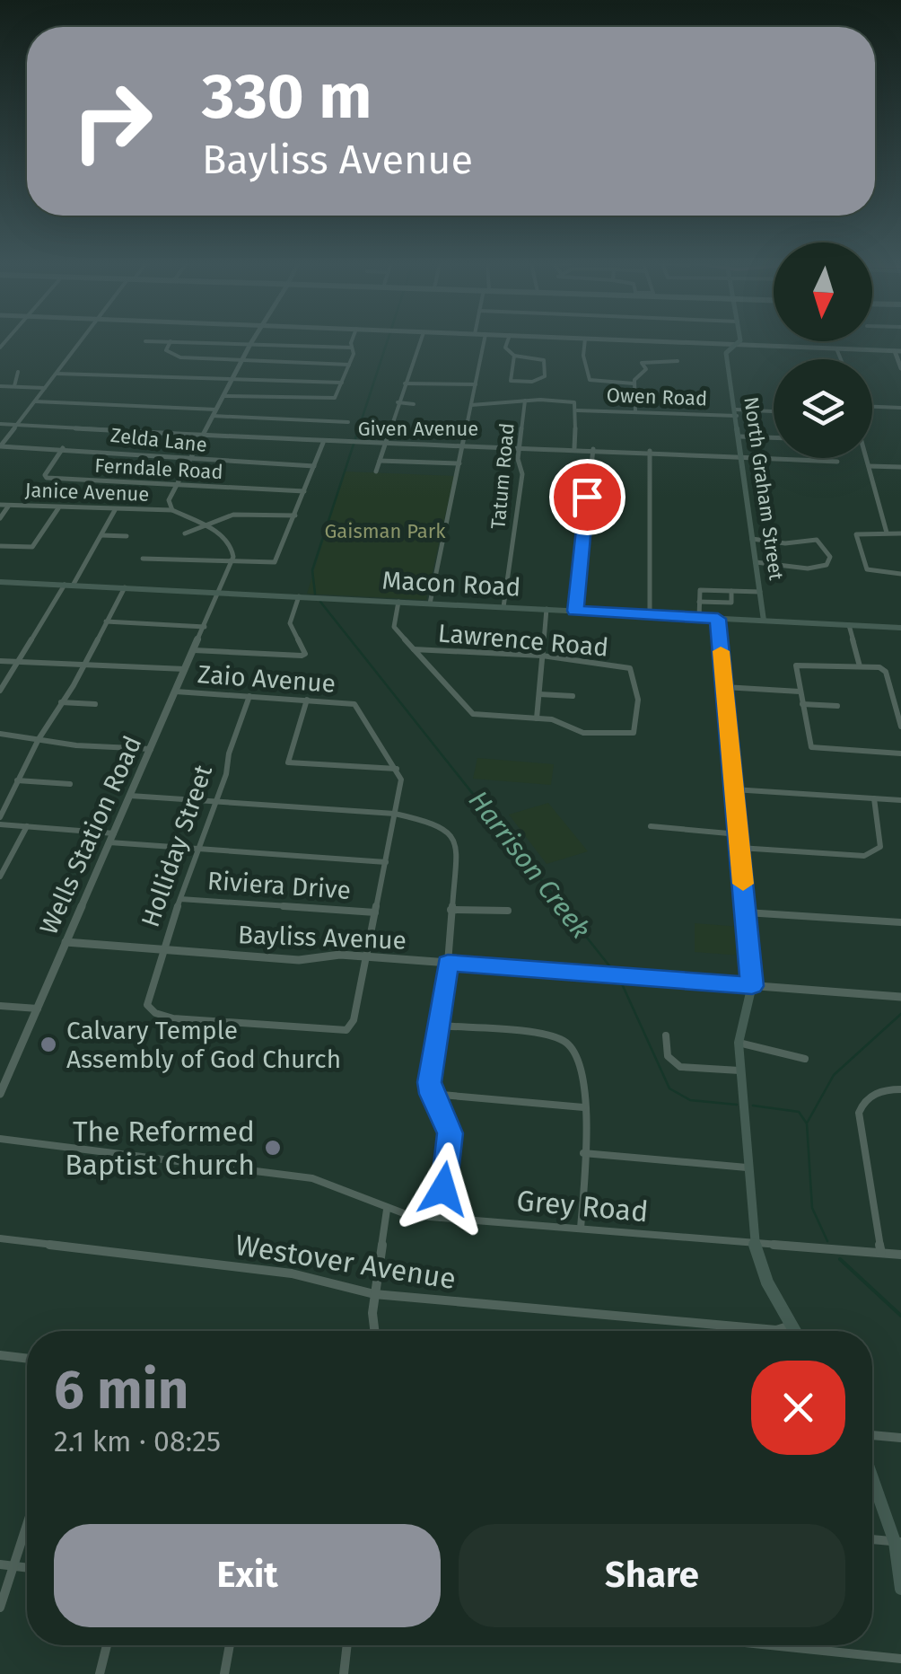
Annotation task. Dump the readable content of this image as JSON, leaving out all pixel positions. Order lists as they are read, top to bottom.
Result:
{
  "streets": {
    "main road": ["North Graham Street", "Macon Road"],
    "street": [
      "Owen Road",
      "Given Avenue",
      "Zelda Lane",
      "Ferndale Road",
      "Tatum Road",
      "Janice Avenue",
      "Lawrence Road",
      "Zaio Avenue",
      "Wells Station Road",
      "Holliday Street",
      "Riviera Drive",
      "Bayliss Avenue",
      "Grey Road",
      "Westover Avenue"
    ]
  },
  "crossings": [
    ["Owen Road", "Tatum Road"],
    ["Owen Road", "North Graham Street"],
    ["Given Avenue", "Tatum Road"],
    ["Given Avenue", "North Graham Street"],
    ["Zelda Lane", "Ferndale Road"],
    ["Tatum Road", "Macon Road"],
    ["North Graham Street", "Macon Road"],
    ["Macon Road", "Wells Station Road"],
    ["Zaio Avenue", "Wells Station Road"],
    ["Zaio Avenue", "Holliday Street"],
    ["Wells Station Road", "Bayliss Avenue"],
    ["Holliday Street", "Riviera Drive"],
    ["Holliday Street", "Bayliss Avenue"]
  ],
  "water": ["Harrison Creek"],
  "parks": ["Gaisman Park"],
  "places": ["Calvary Temple Assembly of God Church", "The Reformed Baptist Church"],
  "north": "bottom",
  "page": {
    "turn": ["330 m", "Bayliss Avenue"],
    "heading": ["6 min", "2.1 km · 08:25"],
    "buttons": ["Exit", "Share"]
  }
}
